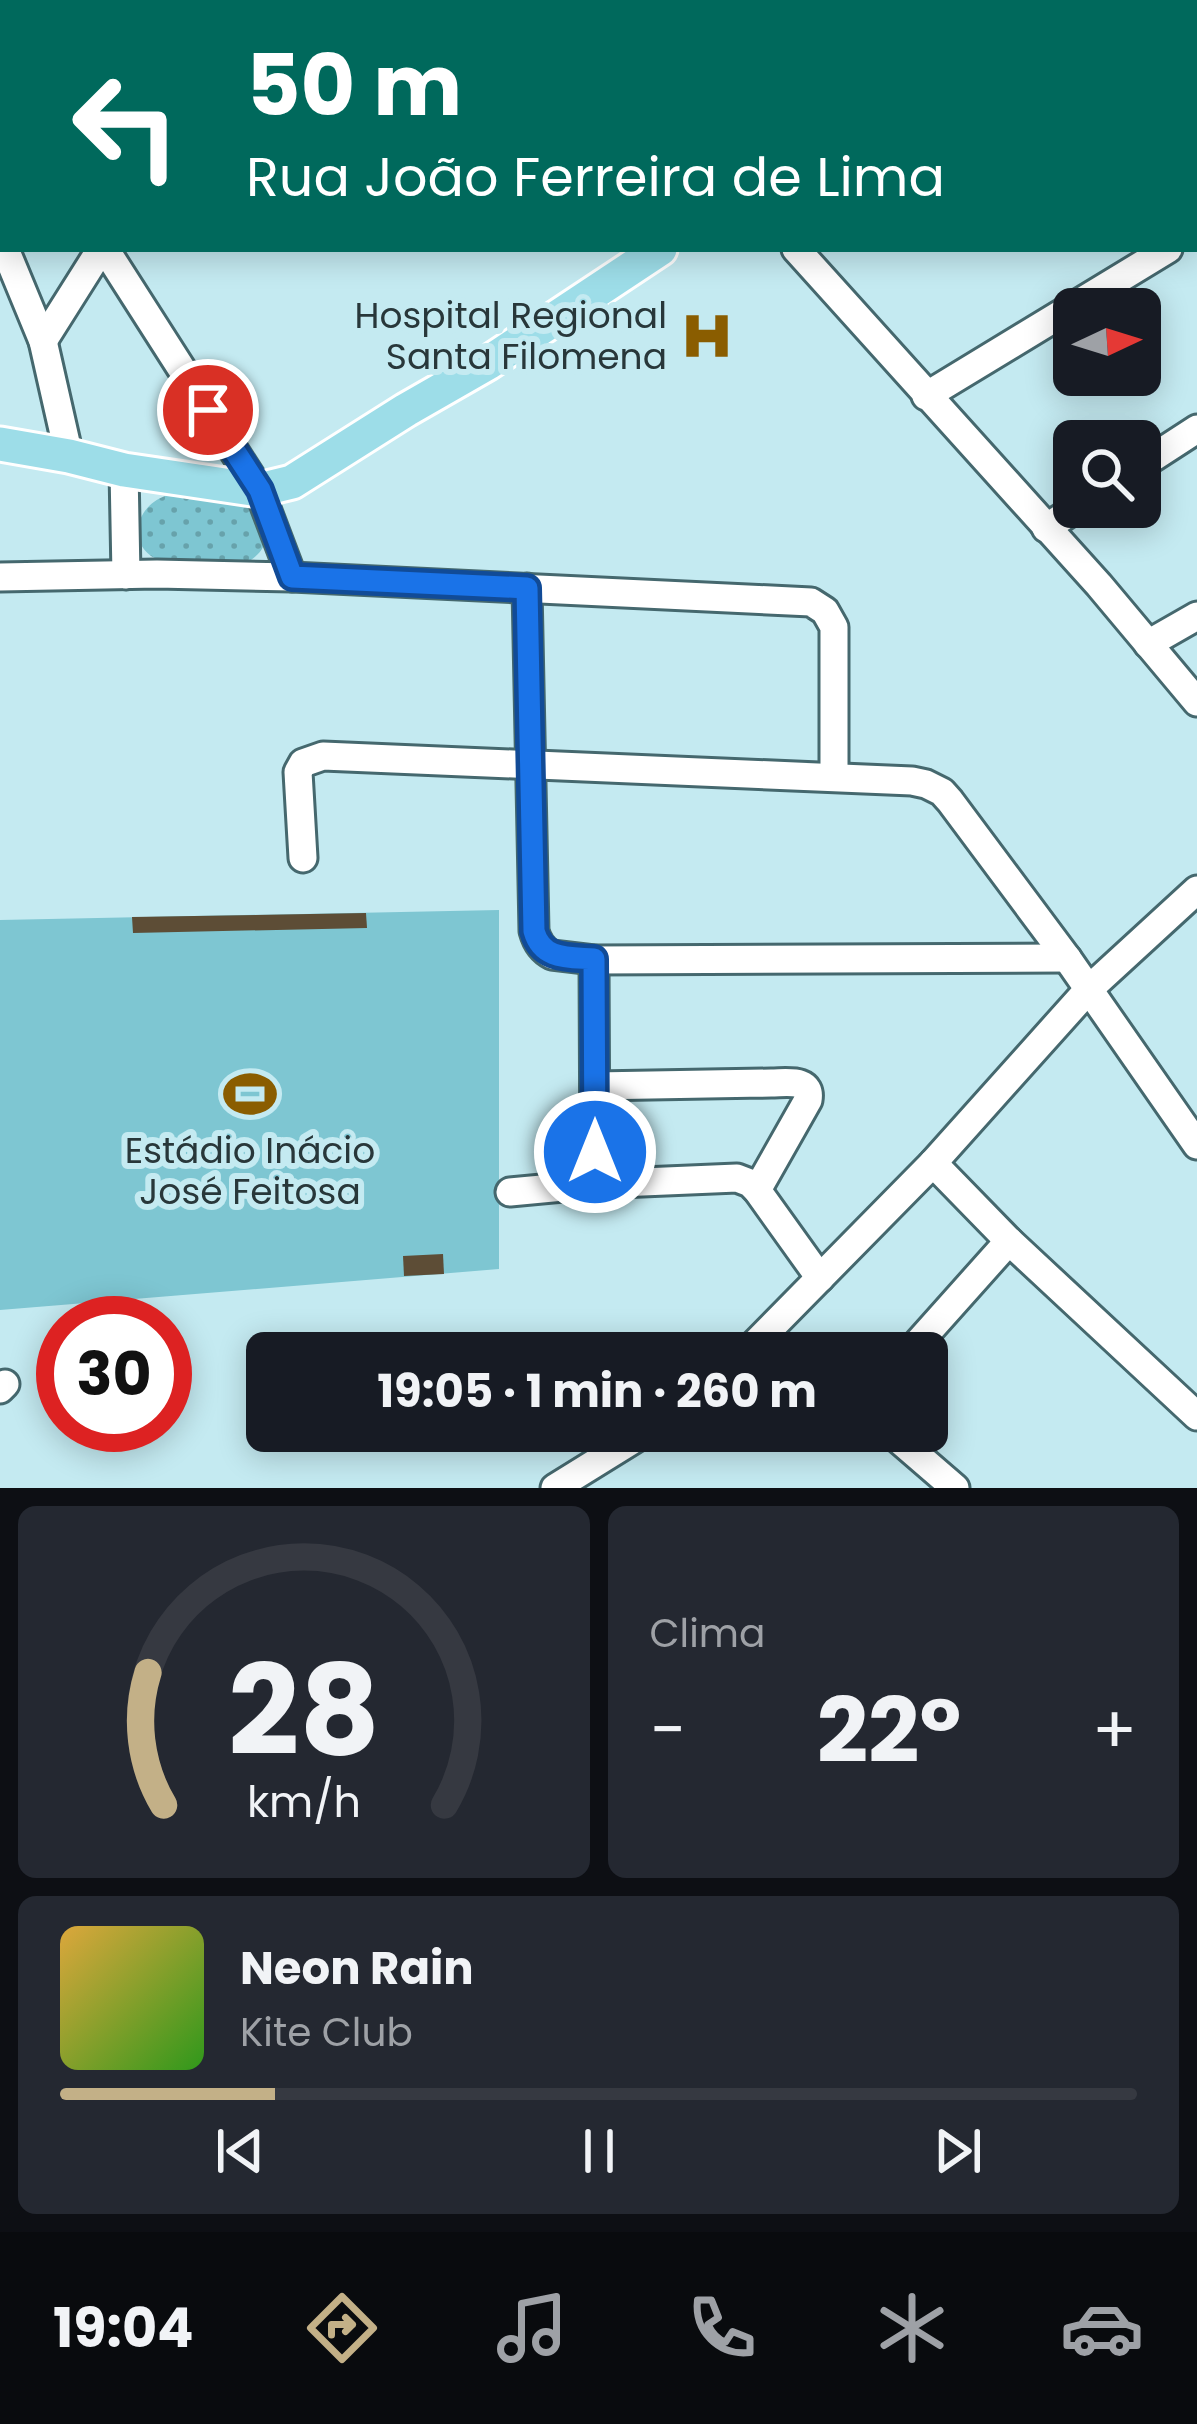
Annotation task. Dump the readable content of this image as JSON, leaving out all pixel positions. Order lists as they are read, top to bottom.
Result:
{
  "places": {
    "hospital": ["Hospital Regional Santa Filomena"],
    "sports": ["Estádio Inácio José Feitosa"]
  },
  "north": "right",
  "page": {
    "turn": ["50 m", "Rua João Ferreira de Lima"],
    "limit": "30",
    "trip": "19:05 · 1 min · 260 m",
    "tile": "Clima",
    "heat": ["−", "22°", "+"],
    "song": ["Neon Rain", "Kite Club"],
    "tabs": "19:04",
    "gauge": ["28", "km/h"]
  }
}
